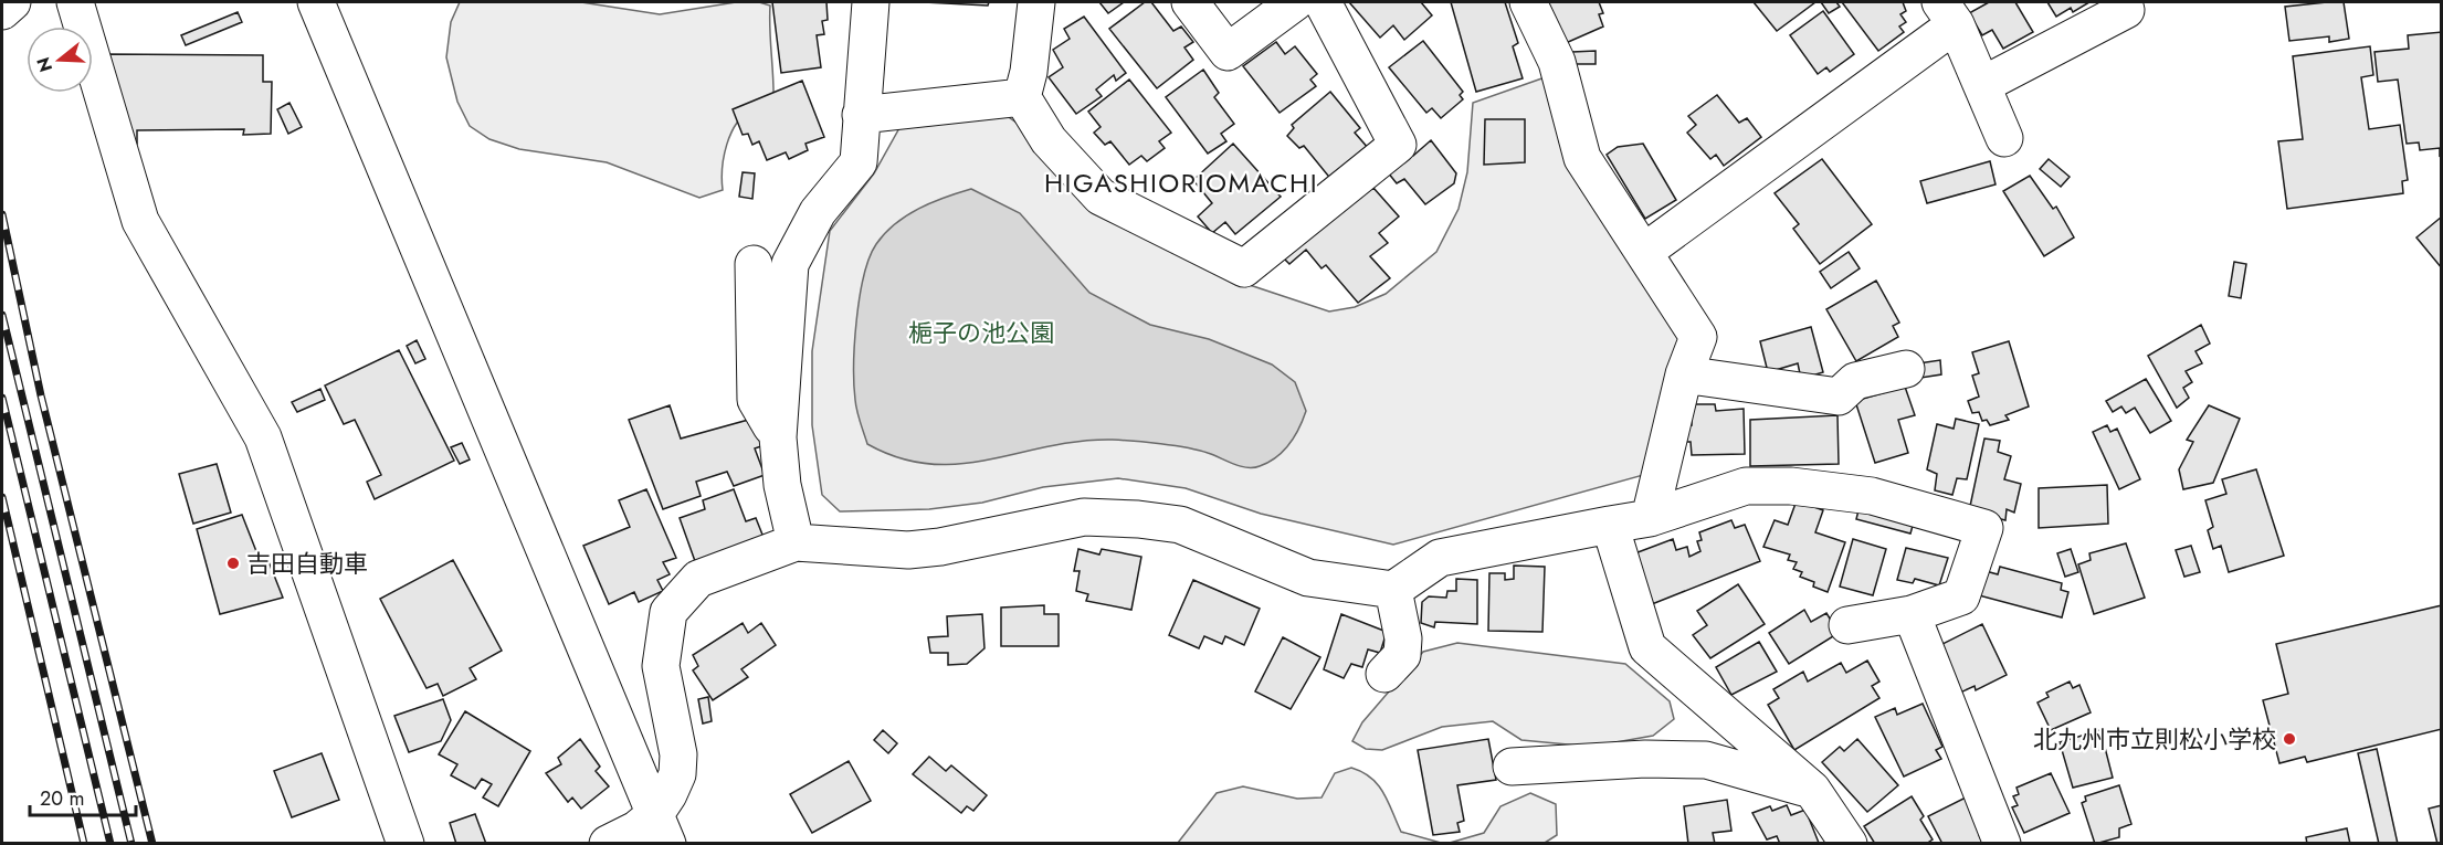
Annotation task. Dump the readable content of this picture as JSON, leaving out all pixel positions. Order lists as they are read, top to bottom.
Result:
{
  "districts": ["HIGASHIORIOMACHI"],
  "parks": ["梔子の池公園"],
  "places": ["吉田自動車", "北九州市立則松小学校"],
  "scale_bar": "20 m",
  "north": "left"
}
